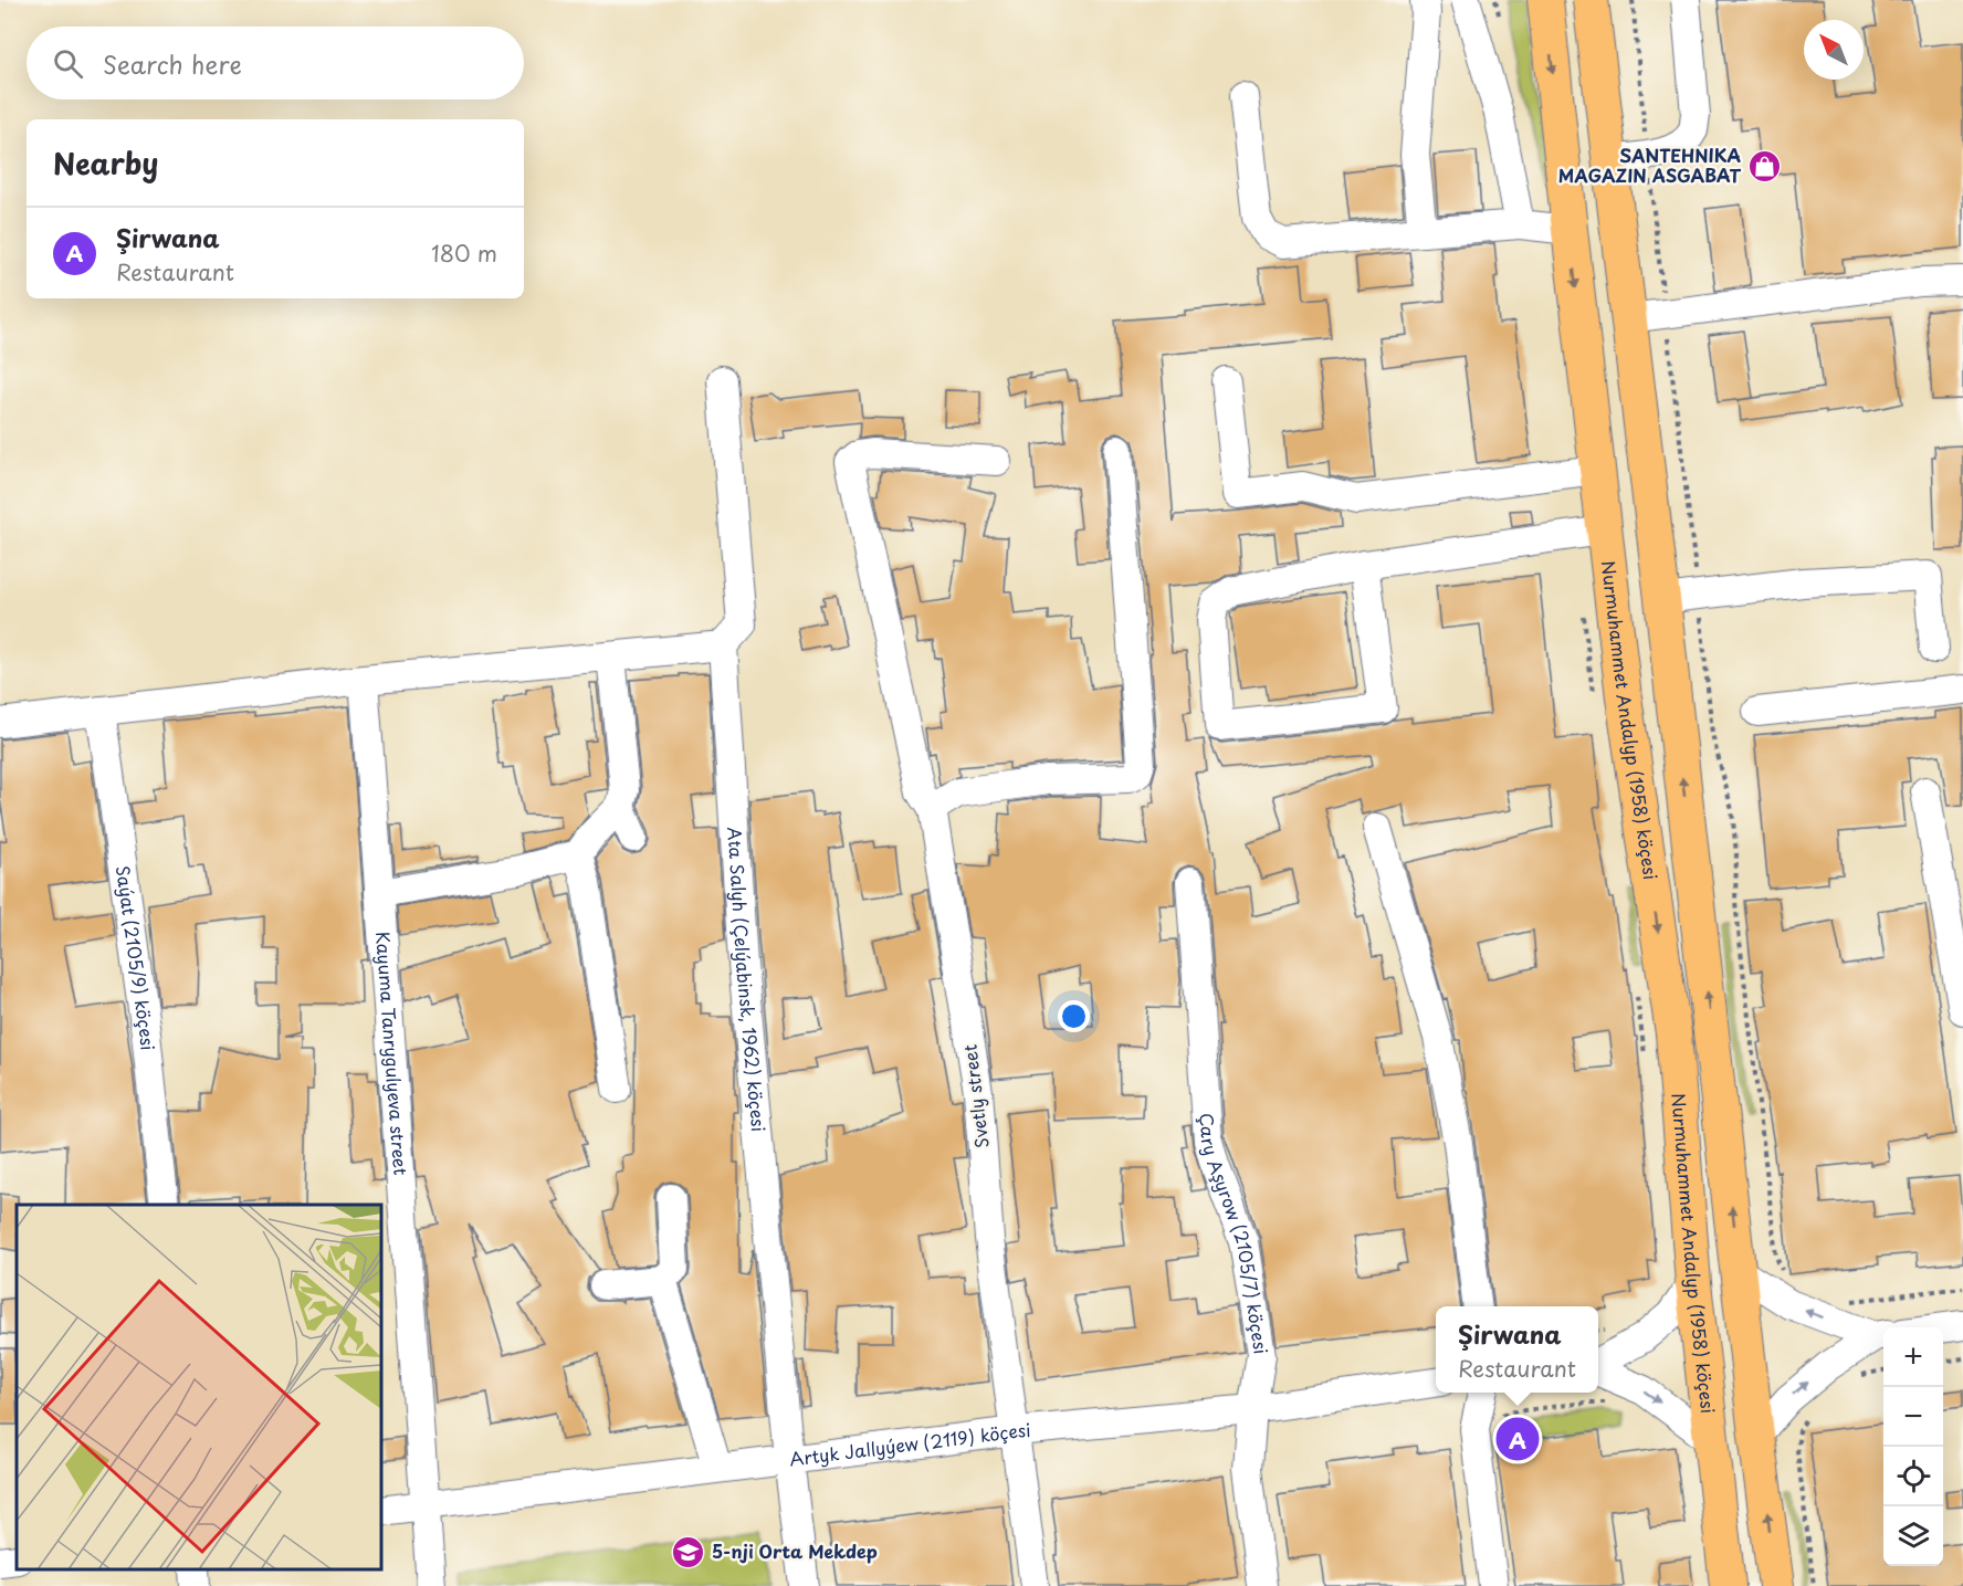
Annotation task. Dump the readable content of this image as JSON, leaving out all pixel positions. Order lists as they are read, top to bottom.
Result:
{
  "streets": {
    "main road": ["Nurmuhammet Andalyp (1958) köçesi"],
    "street": [
      "Saýat (2105/9) köçesi",
      "Ata Salyh (Çelýabinsk, 1962) köçesi",
      "Kayuma Tanrygulyeva street",
      "Svetly street",
      "Çary Aşyrow (2105/7) köçesi",
      "Artyk Jallyýew (2119) köçesi"
    ]
  },
  "crossings": [
    ["Ata Salyh (Çelýabinsk, 1962) köçesi", "Artyk Jallyýew (2119) köçesi"],
    ["Kayuma Tanrygulyeva street", "Artyk Jallyýew (2119) köçesi"],
    ["Svetly street", "Artyk Jallyýew (2119) köçesi"],
    ["Çary Aşyrow (2105/7) köçesi", "Artyk Jallyýew (2119) köçesi"]
  ],
  "places": {
    "shop": ["SANTEHNIKA MAGAZIN ASGABAT"],
    "school or university": ["5-nji Orta Mekdep"]
  },
  "north": "top left",
  "page": {
    "search": "Search here",
    "heading": "Nearby",
    "list": [
      {
        "mark": "A",
        "name": "Şirwana",
        "note": "Restaurant",
        "value": "180 m"
      }
    ],
    "popup": ["Şirwana", "Restaurant"],
    "map_buttons": ["+", "−"],
    "pins": "A"
  }
}
